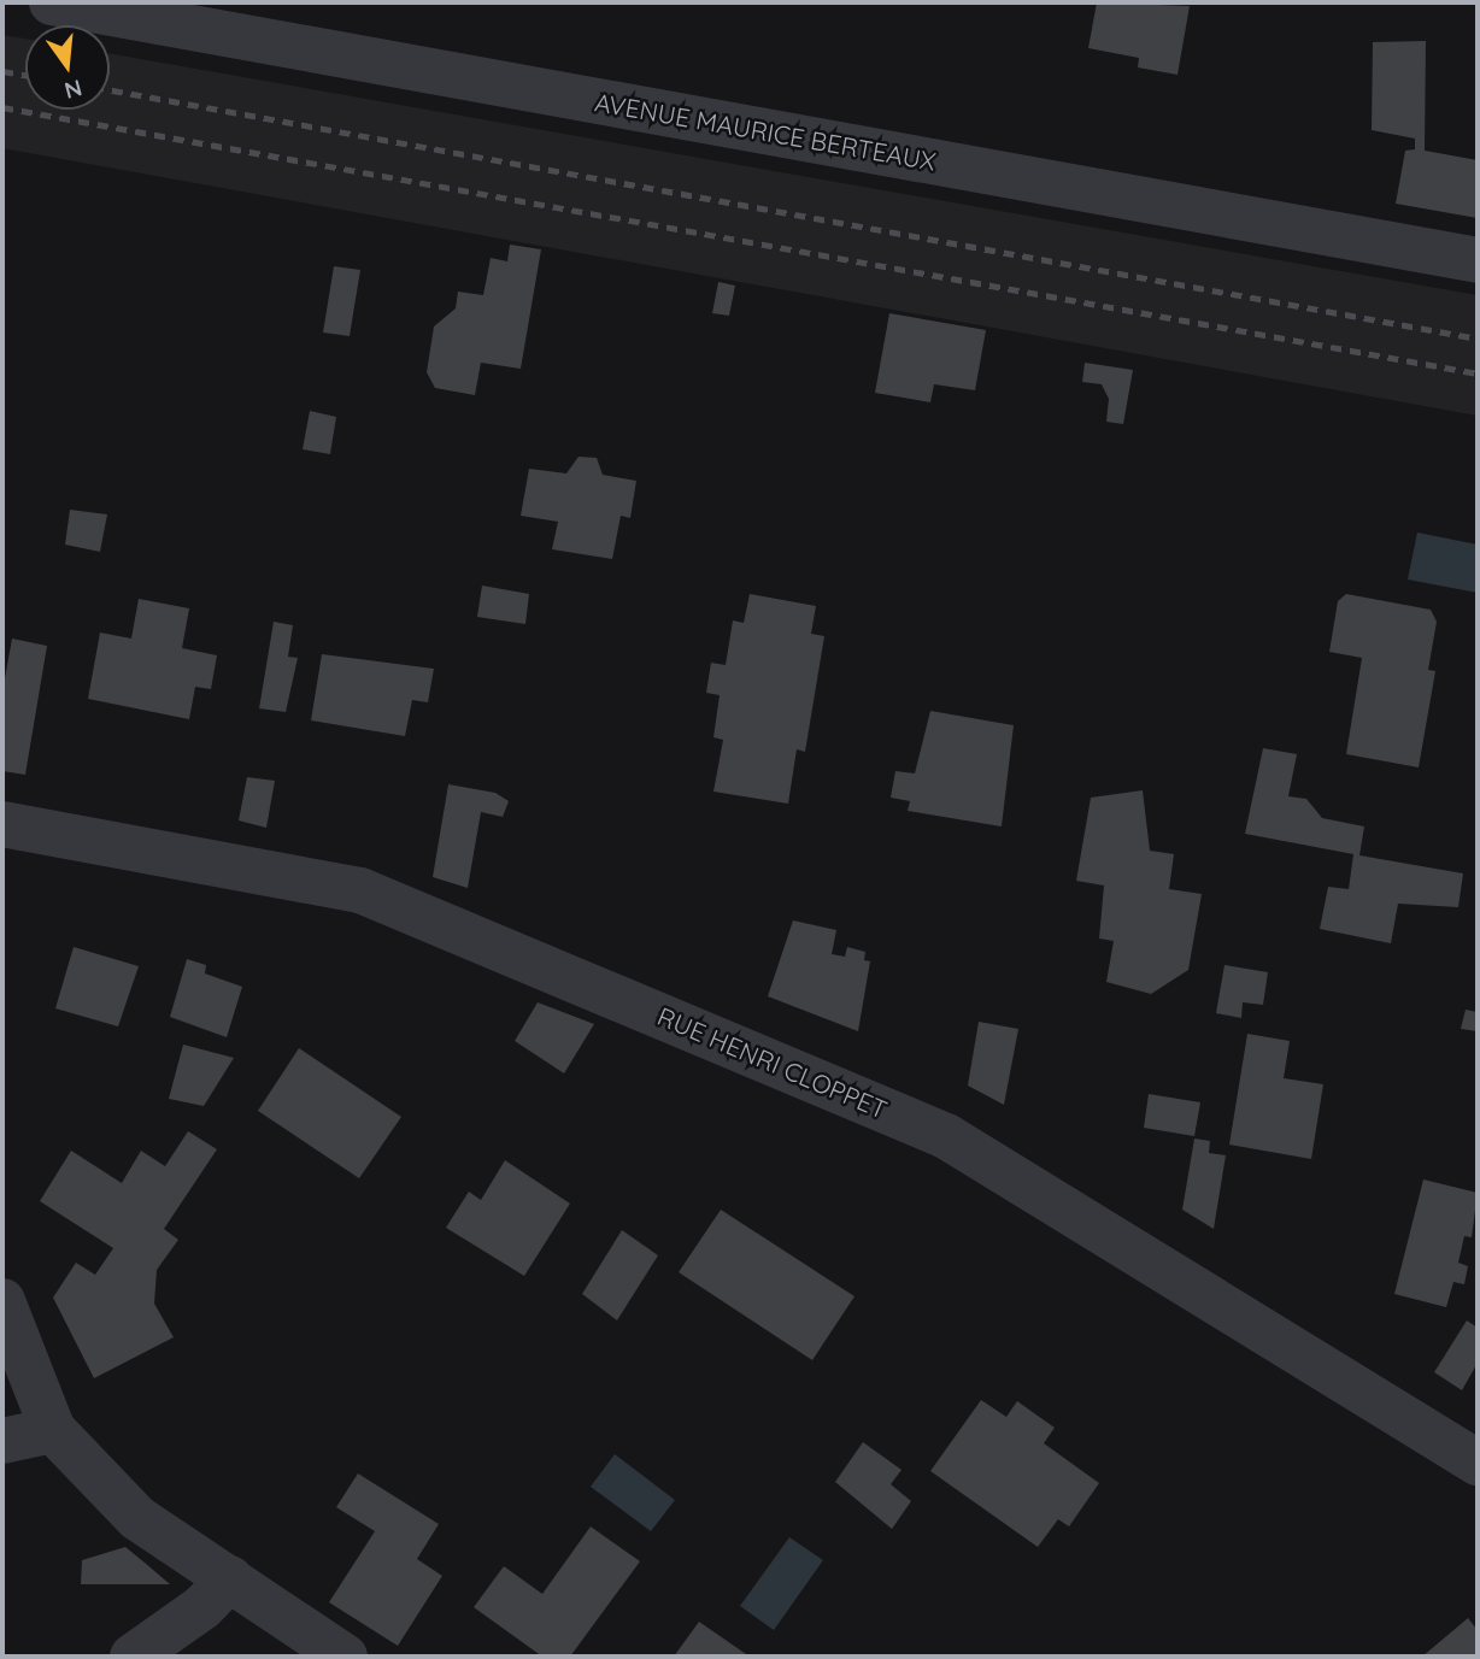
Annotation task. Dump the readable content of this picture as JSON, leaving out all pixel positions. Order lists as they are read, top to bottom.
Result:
{
  "streets": {
    "street": ["AVENUE MAURICE BERTEAUX", "RUE HENRI CLOPPET"]
  },
  "north": "bottom"
}
